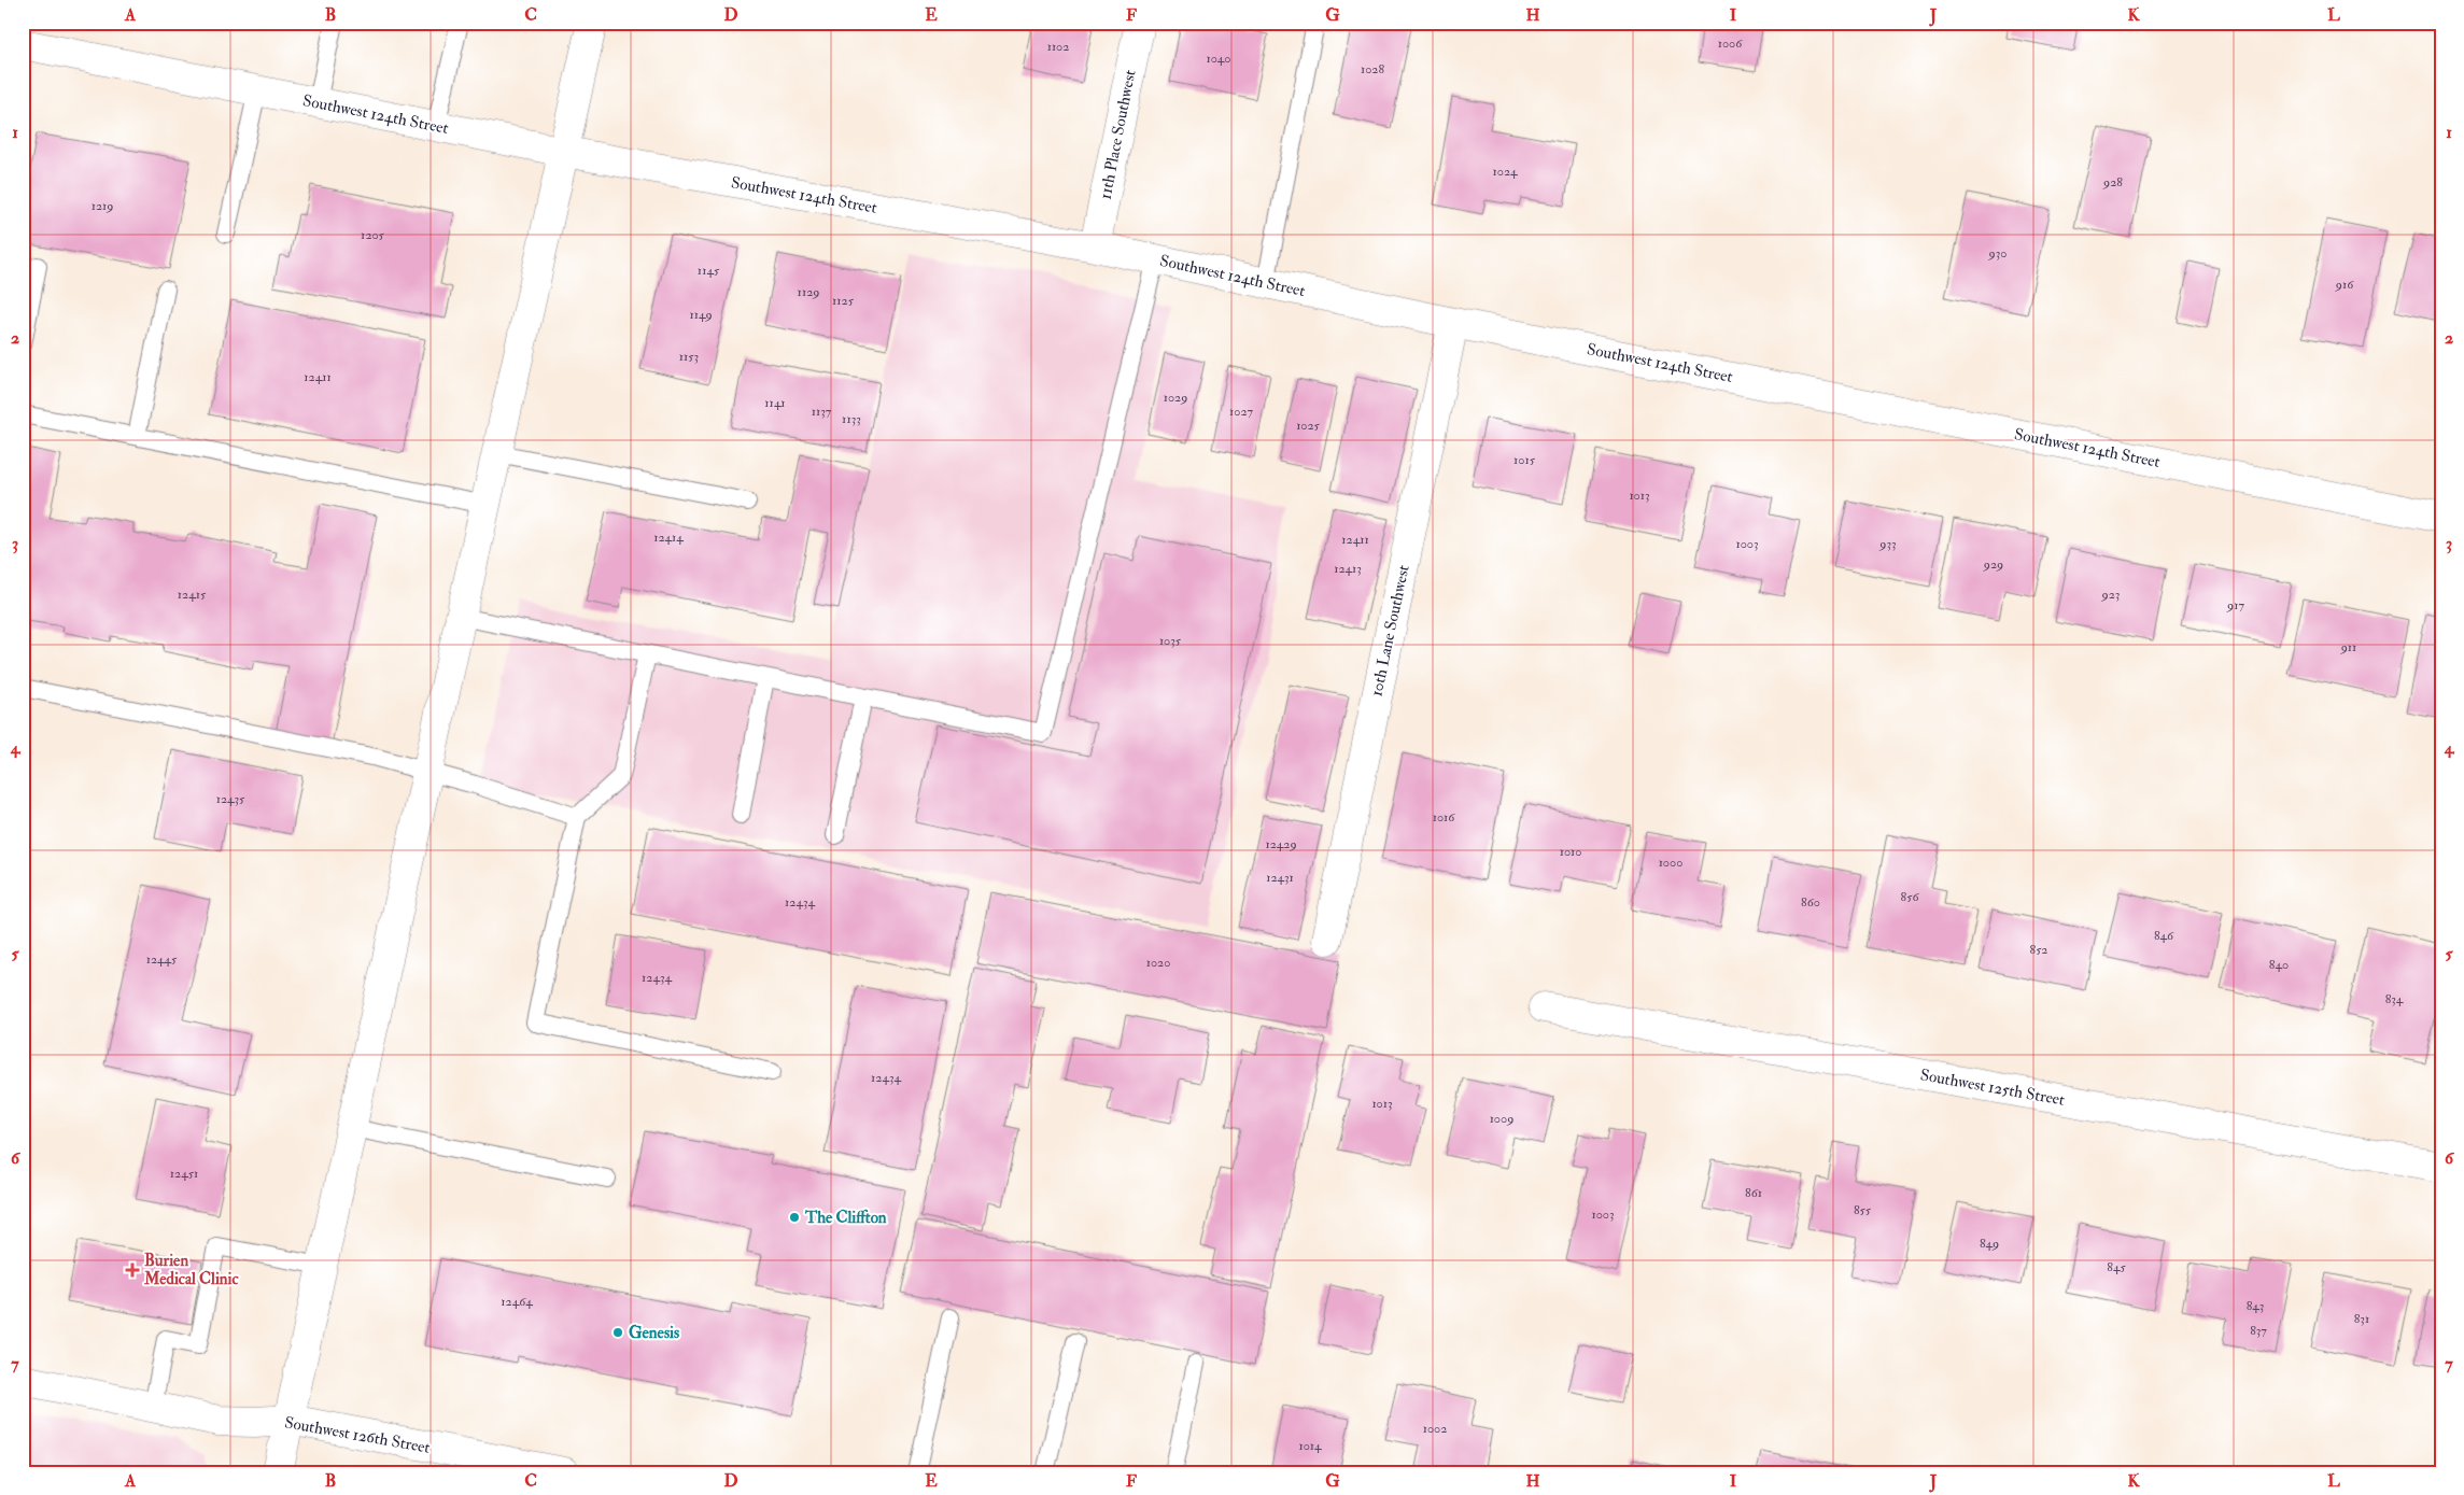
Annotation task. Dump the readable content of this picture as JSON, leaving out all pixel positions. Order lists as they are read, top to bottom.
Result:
{
  "streets": {
    "street": [
      "Southwest 124th Street",
      "11th Place Southwest",
      "10th Lane Southwest",
      "Southwest 125th Street",
      "Southwest 126th Street"
    ]
  },
  "crossings": [
    ["Southwest 124th Street", "11th Place Southwest"],
    ["Southwest 124th Street", "10th Lane Southwest"]
  ],
  "places": {
    "other": ["The Cliffton", "Genesis"],
    "health": ["Burien Medical Clinic"]
  },
  "house_numbers": [
    "1006",
    "1102",
    "1040",
    "1028",
    "1024",
    "928",
    "1219",
    "1205",
    "930",
    "1145",
    "916",
    "1129",
    "1125",
    "1149",
    "1153",
    "12411",
    "1029",
    "1141",
    "1137",
    "1027",
    "1133",
    "1025",
    "1015",
    "1013",
    "12414",
    "12411",
    "1003",
    "933",
    "929",
    "12413",
    "12415",
    "923",
    "917",
    "1035",
    "911",
    "12435",
    "1016",
    "12429",
    "1010",
    "1000",
    "12431",
    "856",
    "12434",
    "860",
    "846",
    "852",
    "12445",
    "1020",
    "840",
    "12434",
    "834",
    "12434",
    "1013",
    "1009",
    "12451",
    "861",
    "855",
    "1003",
    "849",
    "845",
    "12464",
    "843",
    "831",
    "837",
    "1002",
    "1014"
  ],
  "grid": {
    "columns": [
      "A",
      "B",
      "C",
      "D",
      "E",
      "F",
      "G",
      "H",
      "I",
      "J",
      "K",
      "L"
    ],
    "rows": [
      "1",
      "2",
      "3",
      "4",
      "5",
      "6",
      "7"
    ]
  }
}
